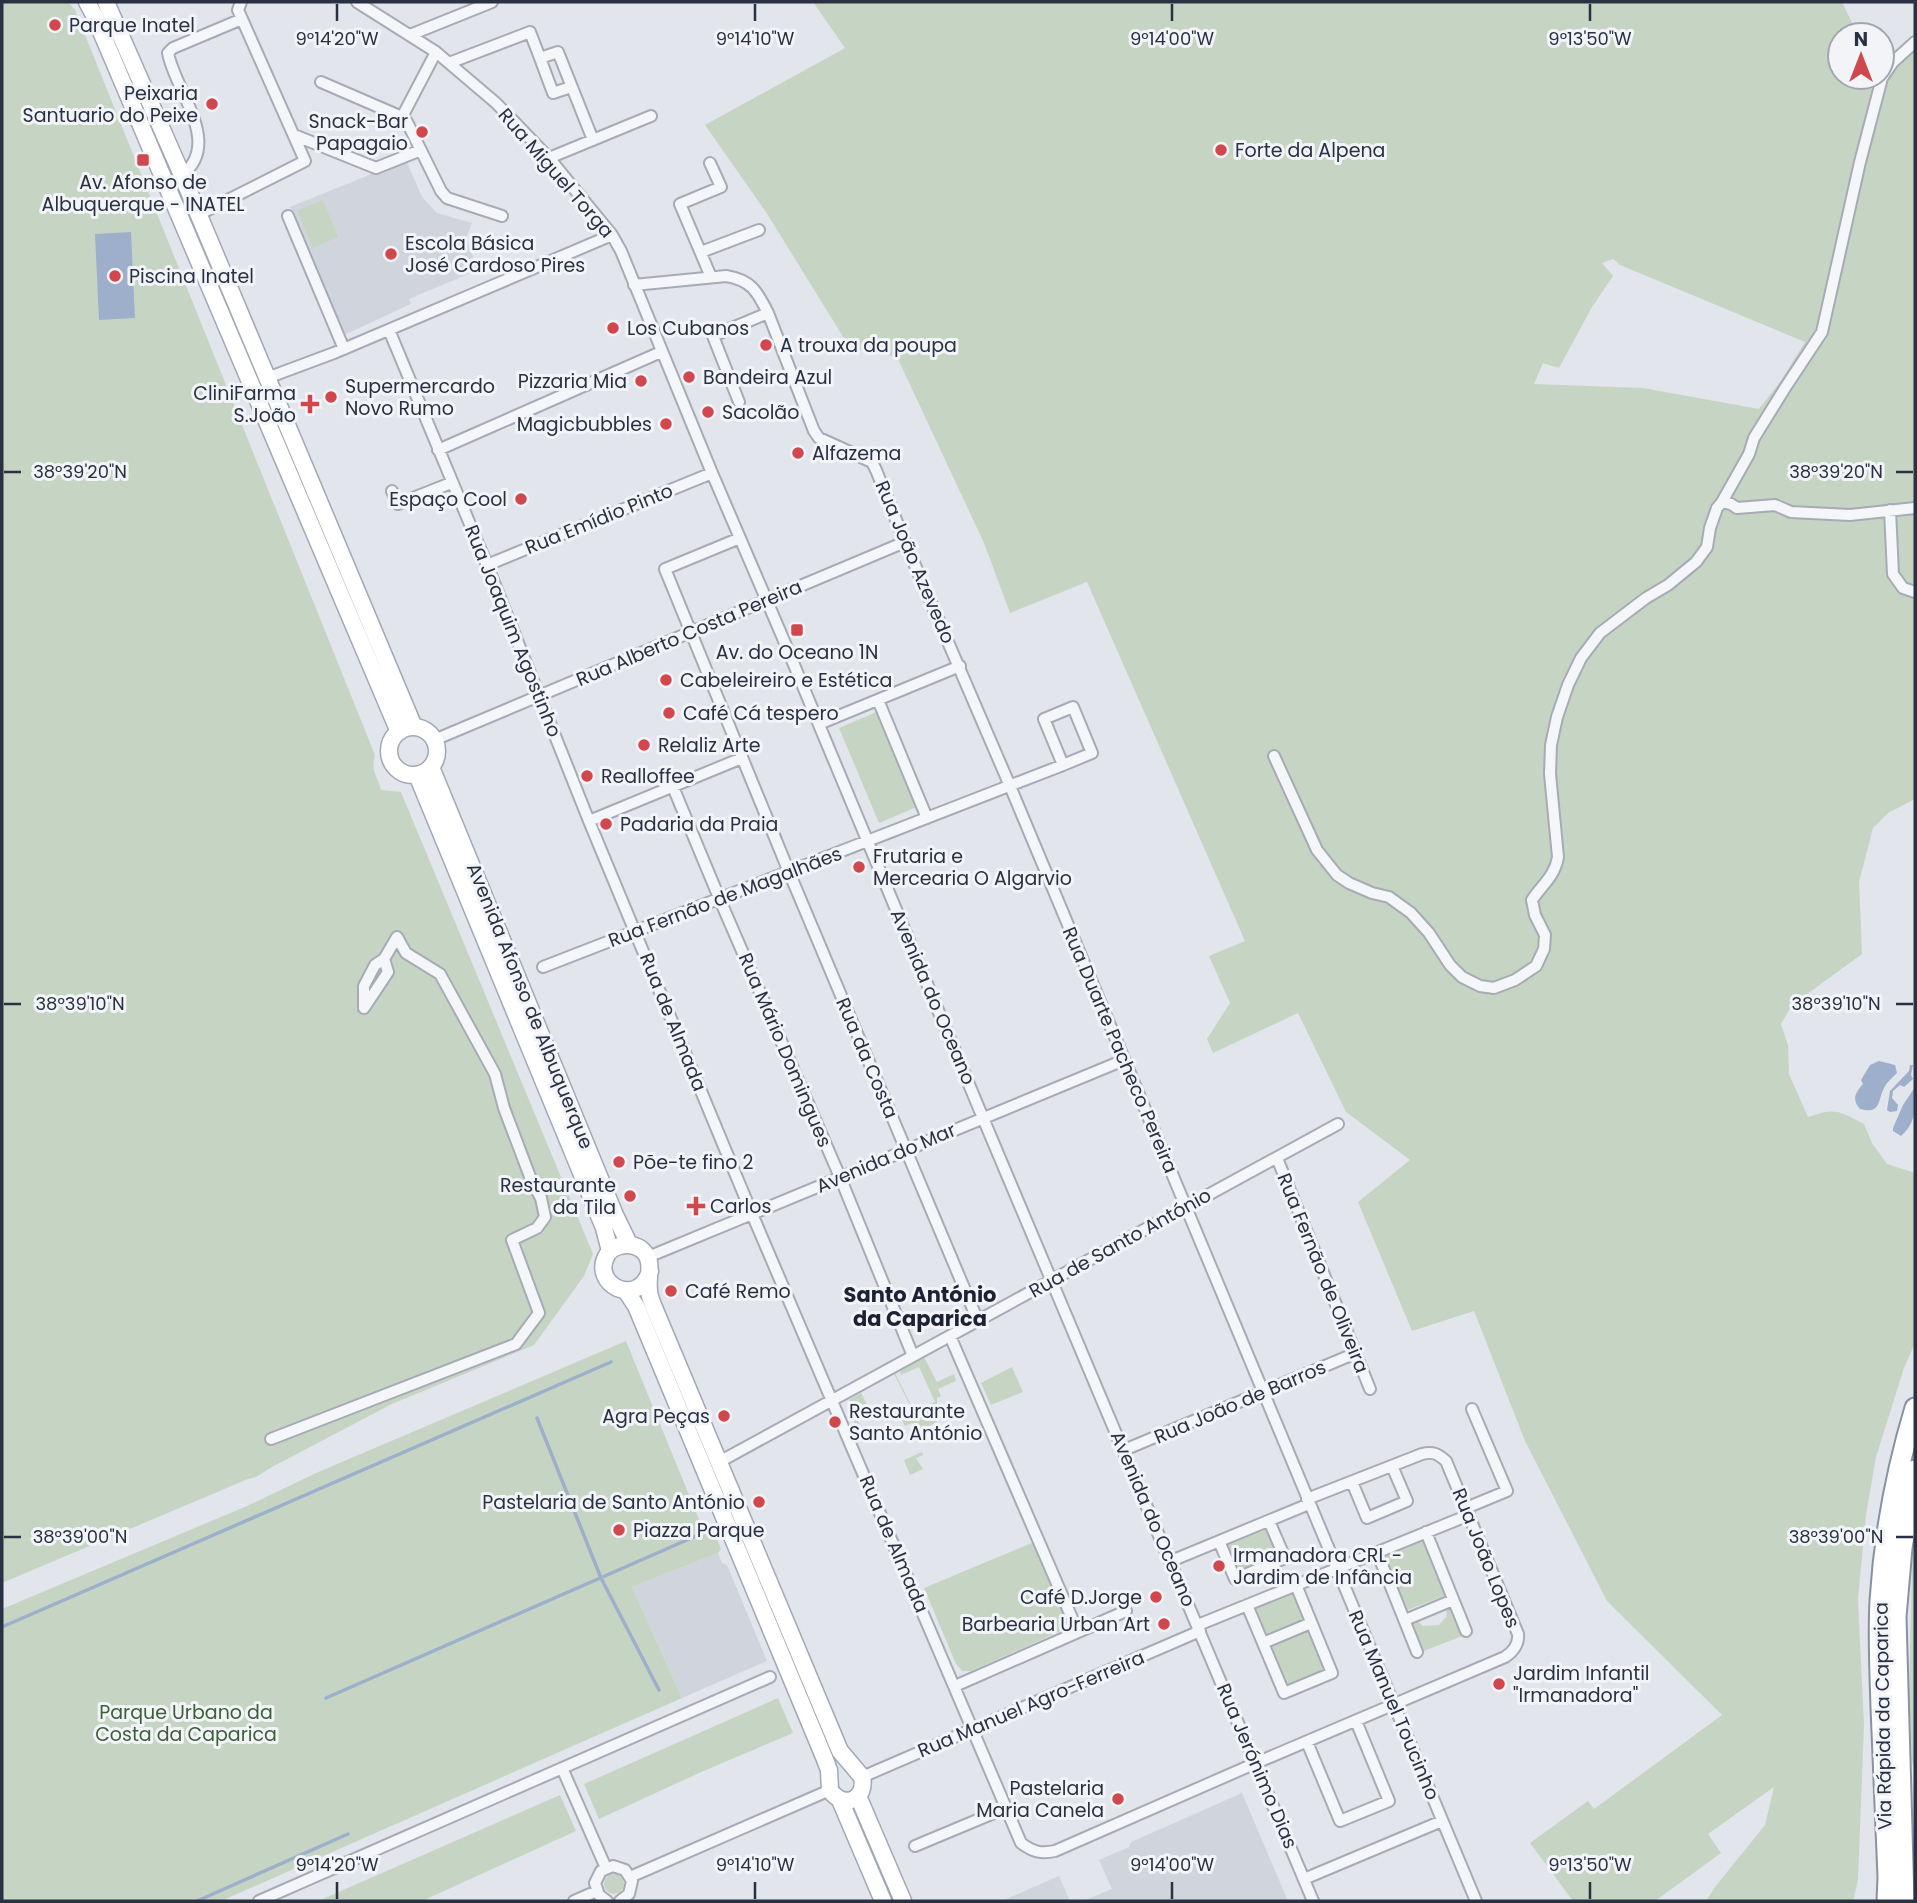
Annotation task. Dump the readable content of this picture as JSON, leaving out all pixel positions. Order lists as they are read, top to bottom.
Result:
{
  "streets": {
    "highway": ["Via Rápida da Caparica"],
    "main road": ["Avenida Afonso de Albuquerque", "Rua Manuel Agro-Ferreira"],
    "street": [
      "Rua Miguel Torga",
      "Rua Emídio Pinto",
      "Rua João Azevedo",
      "Rua Joaquim Agostinho",
      "Rua Alberto Costa Pereira",
      "Rua Fernão de Magalhães",
      "Avenida do Oceano",
      "Rua de Almada",
      "Rua Mário Domingues",
      "Rua Duarte Pacheco Pereira",
      "Rua da Costa",
      "Avenida do Mar",
      "Rua de Santo António",
      "Rua Fernão de Oliveira",
      "Rua João de Barros",
      "Rua João Lopes",
      "Rua Manuel Toucinho",
      "Rua Jerónimo Dias"
    ]
  },
  "crossings": [
    ["Rua Miguel Torga", "Rua João Azevedo"],
    ["Rua Miguel Torga", "Avenida do Oceano"],
    ["Rua Emídio Pinto", "Rua Joaquim Agostinho"],
    ["Rua Emídio Pinto", "Avenida do Oceano"],
    ["Rua João Azevedo", "Rua Alberto Costa Pereira"],
    ["Rua João Azevedo", "Rua Fernão de Magalhães"],
    ["Rua João Azevedo", "Avenida do Oceano"],
    ["Rua João Azevedo", "Rua Duarte Pacheco Pereira"],
    ["Rua Joaquim Agostinho", "Rua Alberto Costa Pereira"],
    ["Rua Joaquim Agostinho", "Rua Fernão de Magalhães"],
    ["Rua Joaquim Agostinho", "Rua de Almada"],
    ["Rua Alberto Costa Pereira", "Avenida do Oceano"],
    ["Rua Alberto Costa Pereira", "Avenida Afonso de Albuquerque"],
    ["Rua Alberto Costa Pereira", "Rua da Costa"],
    ["Rua Fernão de Magalhães", "Avenida do Oceano"],
    ["Rua Fernão de Magalhães", "Rua de Almada"],
    ["Rua Fernão de Magalhães", "Rua Mário Domingues"],
    ["Rua Fernão de Magalhães", "Rua Duarte Pacheco Pereira"],
    ["Rua Fernão de Magalhães", "Rua da Costa"],
    ["Avenida do Oceano", "Rua da Costa"],
    ["Avenida do Oceano", "Avenida do Mar"],
    ["Avenida do Oceano", "Rua de Santo António"],
    ["Avenida do Oceano", "Rua João de Barros"],
    ["Avenida do Oceano", "Rua João Lopes"],
    ["Avenida do Oceano", "Rua Manuel Agro-Ferreira"],
    ["Avenida do Oceano", "Rua Jerónimo Dias"],
    ["Avenida Afonso de Albuquerque", "Avenida do Mar"],
    ["Avenida Afonso de Albuquerque", "Rua Manuel Agro-Ferreira"],
    ["Rua de Almada", "Avenida do Mar"],
    ["Rua de Almada", "Rua de Santo António"],
    ["Rua de Almada", "Rua João Lopes"],
    ["Rua de Almada", "Rua Manuel Agro-Ferreira"],
    ["Rua de Almada", "Rua Jerónimo Dias"],
    ["Rua Mário Domingues", "Avenida do Mar"],
    ["Rua Mário Domingues", "Rua de Santo António"],
    ["Rua Duarte Pacheco Pereira", "Avenida do Mar"],
    ["Rua Duarte Pacheco Pereira", "Rua de Santo António"],
    ["Rua Duarte Pacheco Pereira", "Rua João de Barros"],
    ["Rua Duarte Pacheco Pereira", "Rua Manuel Toucinho"],
    ["Rua da Costa", "Avenida do Mar"],
    ["Rua da Costa", "Rua de Santo António"],
    ["Rua de Santo António", "Rua Fernão de Oliveira"],
    ["Rua Fernão de Oliveira", "Rua João de Barros"],
    ["Rua João de Barros", "Rua Manuel Toucinho"],
    ["Rua João Lopes", "Rua Manuel Agro-Ferreira"],
    ["Rua João Lopes", "Rua Manuel Toucinho"],
    ["Rua João Lopes", "Rua Jerónimo Dias"],
    ["Rua Manuel Agro-Ferreira", "Rua Manuel Toucinho"],
    ["Rua Manuel Agro-Ferreira", "Rua Jerónimo Dias"]
  ],
  "districts": ["Santo António da Caparica"],
  "parks": ["Parque Urbano da Costa da Caparica"],
  "places": {
    "other": [
      "Parque Inatel",
      "Peixaria Santuario do Peixe",
      "Snack-Bar Papagaio",
      "Forte da Alpena",
      "Escola Básica José Cardoso Pires",
      "Piscina Inatel",
      "Los Cubanos",
      "A trouxa da poupa",
      "Bandeira Azul",
      "Pizzaria Mia",
      "Supermercardo Novo Rumo",
      "Sacolão",
      "Magicbubbles",
      "Alfazema",
      "Espaço Cool",
      "Cabeleireiro e Estética",
      "Café Cá tespero",
      "Relaliz Arte",
      "Realloffee",
      "Padaria da Praia",
      "Frutaria e Mercearia O Algarvio",
      "Põe-te fino 2",
      "Restaurante da Tila",
      "Café Remo",
      "Agra Peças",
      "Restaurante Santo António",
      "Pastelaria de Santo António",
      "Piazza Parque",
      "Irmanadora CRL - Jardim de Infância",
      "Café D.Jorge",
      "Barbearia Urban Art",
      "Jardim Infantil \"Irmanadora\"",
      "Pastelaria Maria Canela"
    ],
    "transit": ["Av. Afonso de Albuquerque - INATEL", "Av. do Oceano 1N"],
    "health": ["CliniFarma S.João", "Carlos"]
  },
  "north": "top",
  "coordinates": [
    "9°14'20\"W",
    "9°14'10\"W",
    "9°14'00\"W",
    "9°13'50\"W",
    "38°39'20\"N",
    "38°39'10\"N",
    "38°39'00\"N"
  ]
}
